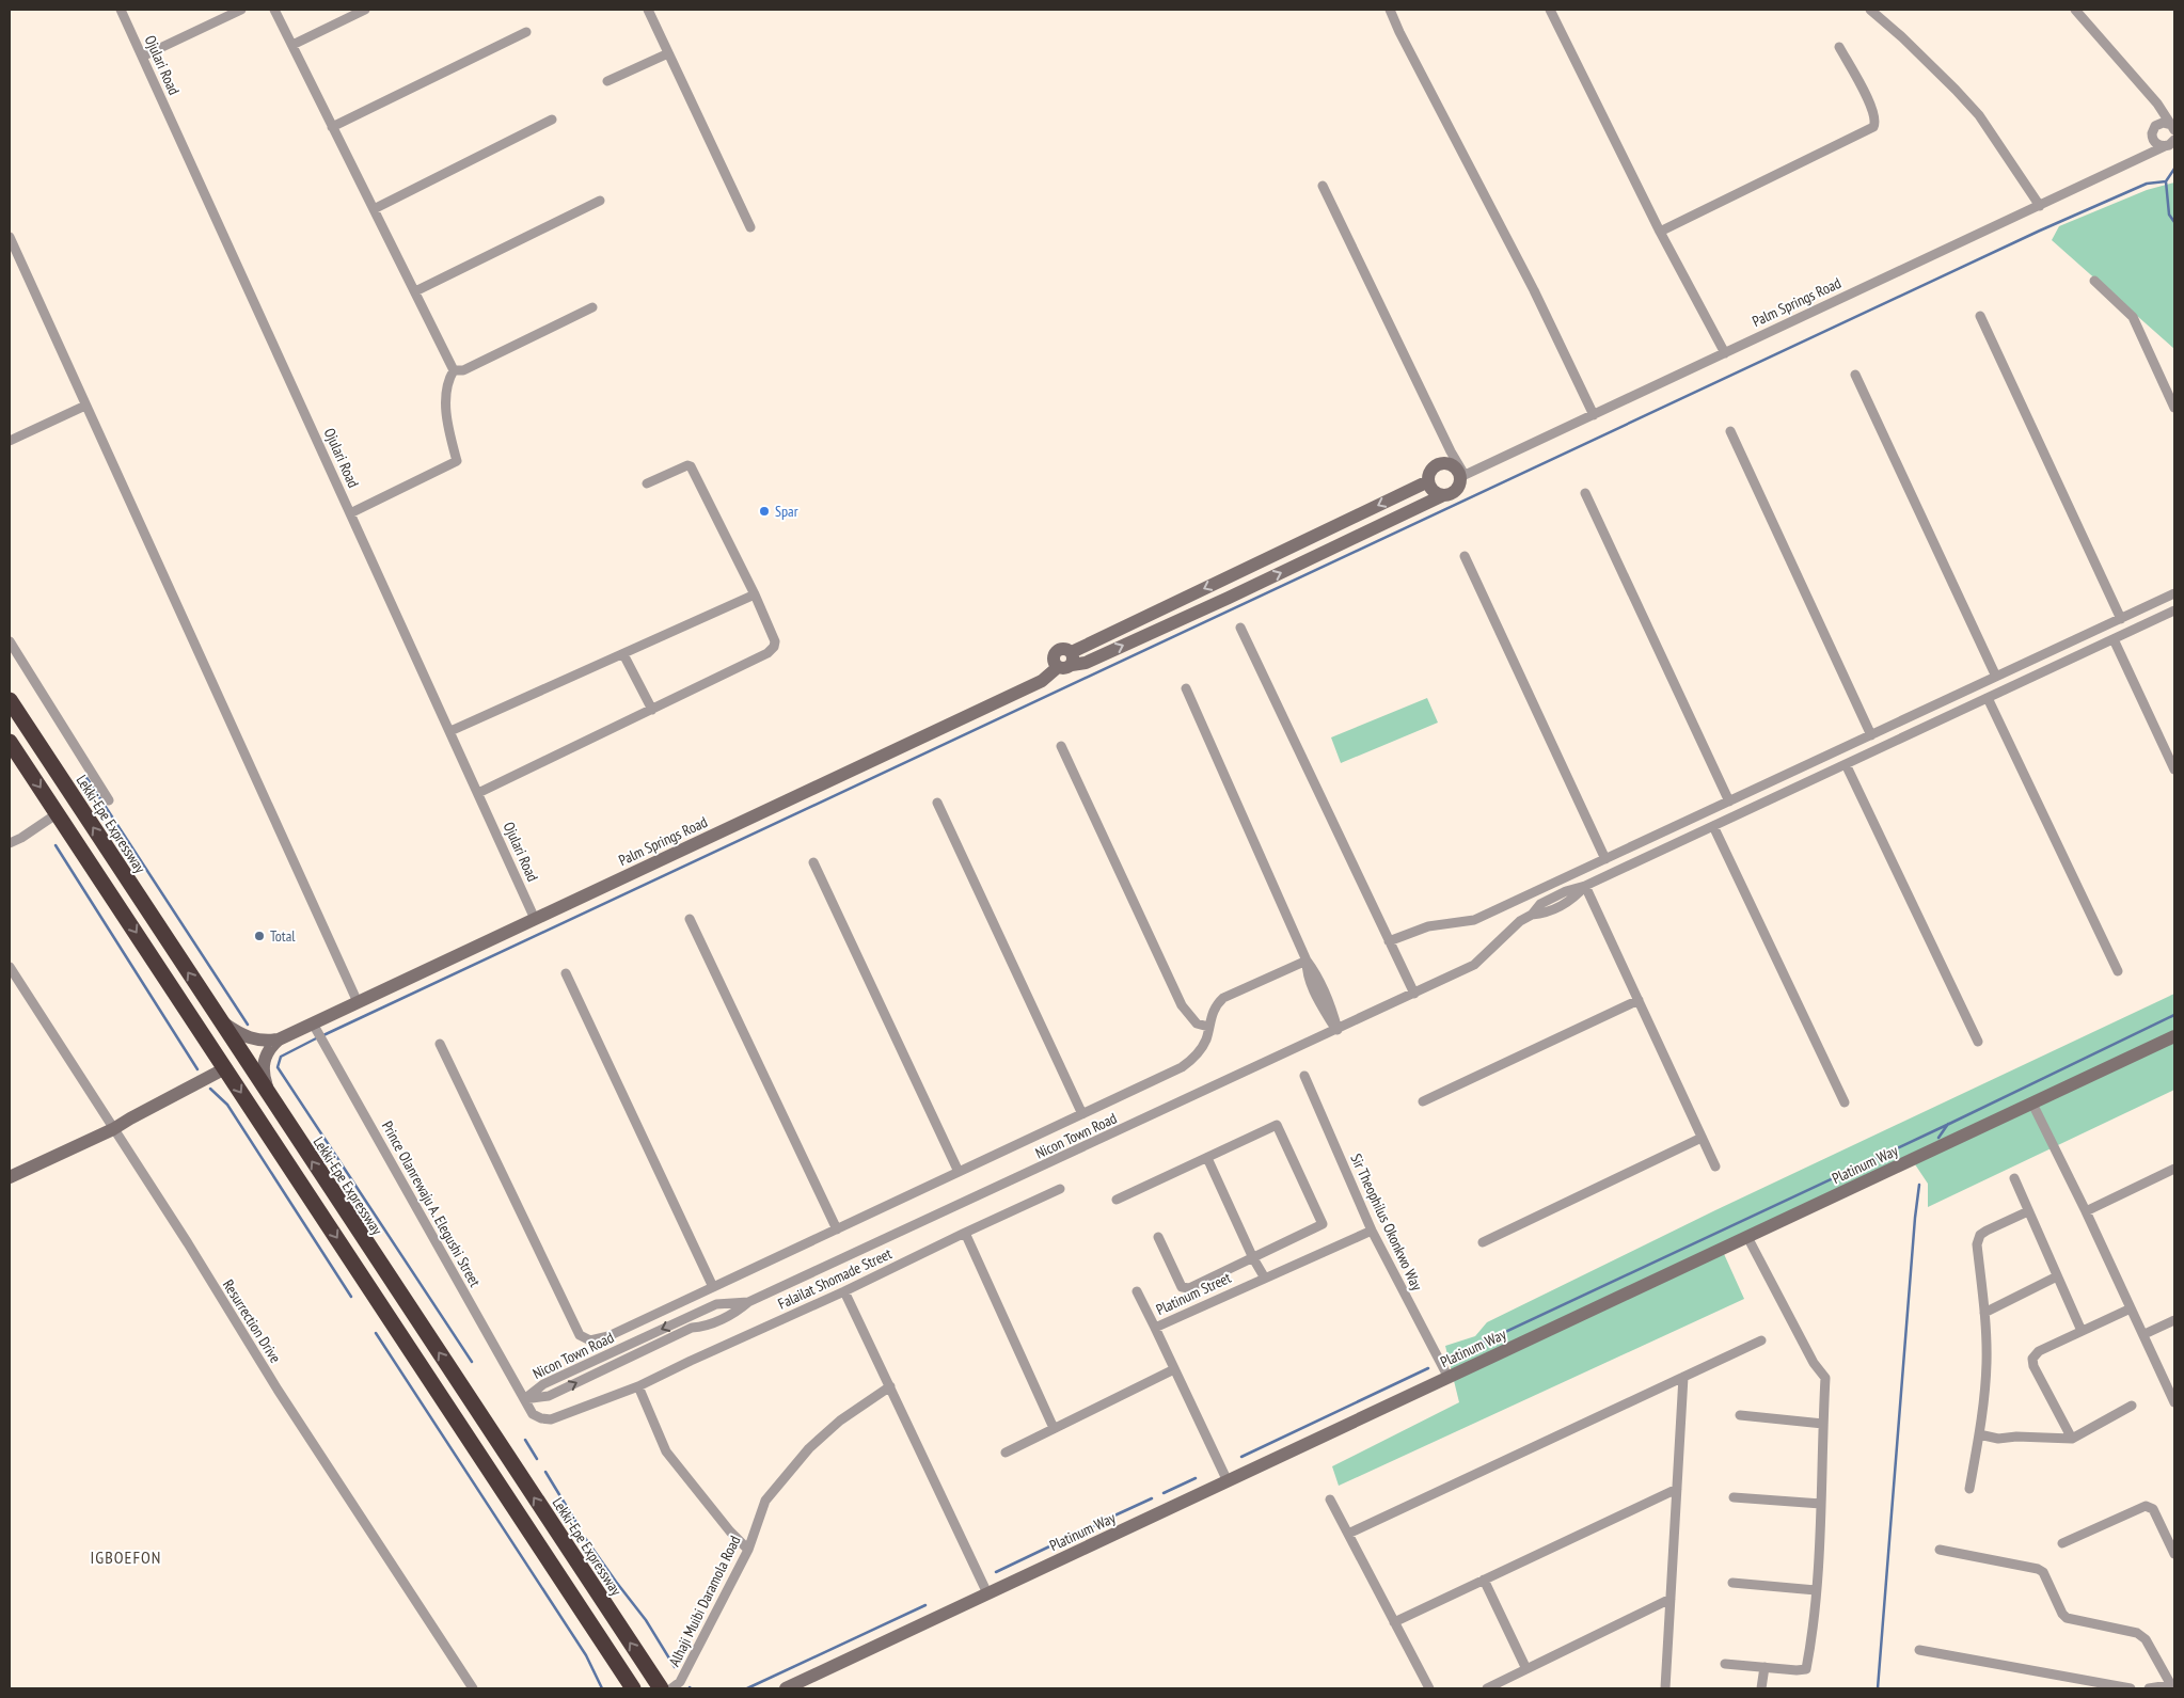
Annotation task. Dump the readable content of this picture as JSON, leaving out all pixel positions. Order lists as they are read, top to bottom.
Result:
{
  "streets": {
    "highway": ["Lekki-Epe Expressway"],
    "street": [
      "Ojulari Road",
      "Palm Springs Road",
      "Nicon Town Road",
      "Platinum Way",
      "Prince Olanrewaju A. Elegushi Street",
      "Sir Theophilus Okonkwo Way",
      "Falailat Shomade Street",
      "Platinum Street",
      "Resurrection Drive",
      "Alhaji Muibi Daramola Road"
    ]
  },
  "crossings": [
    ["Ojulari Road", "Palm Springs Road"],
    ["Palm Springs Road", "Lekki-Epe Expressway"],
    ["Palm Springs Road", "Prince Olanrewaju A. Elegushi Street"],
    ["Nicon Town Road", "Prince Olanrewaju A. Elegushi Street"],
    ["Nicon Town Road", "Falailat Shomade Street"],
    ["Platinum Way", "Sir Theophilus Okonkwo Way"],
    ["Platinum Way", "Platinum Street"],
    ["Prince Olanrewaju A. Elegushi Street", "Falailat Shomade Street"],
    ["Sir Theophilus Okonkwo Way", "Platinum Street"]
  ],
  "districts": ["IGBOEFON"],
  "places": ["Spar", "Total"]
}
